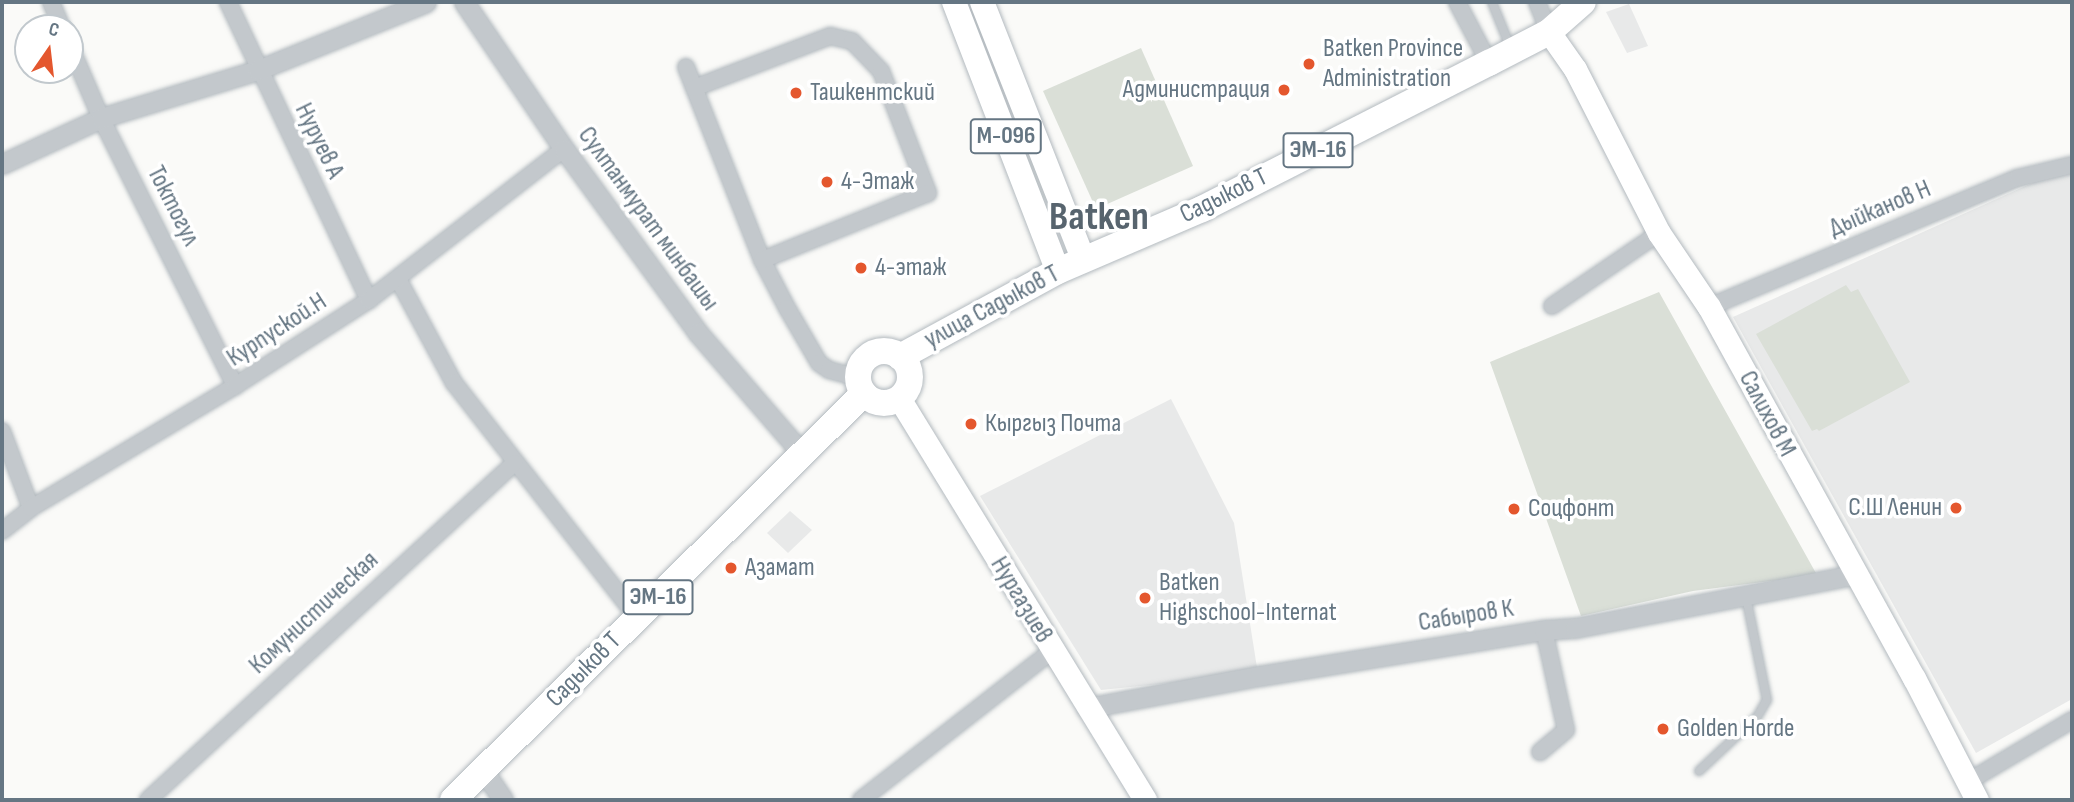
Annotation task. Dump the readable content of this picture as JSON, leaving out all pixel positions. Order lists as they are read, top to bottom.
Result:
{
  "streets": {
    "highway": ["ЭМ-16", "Садыков Т", "улица Садыков Т"],
    "main road": ["М-096", "Салихов М", "Нургазиев"],
    "street": [
      "Нуруев А",
      "Токтогул",
      "Дыйканов Н",
      "Султанмурат минбашы",
      "Курпуской.Н",
      "Комунистическая",
      "Сабыров К"
    ]
  },
  "crossings": [
    ["М-096", "Садыков Т"],
    ["М-096", "улица Садыков Т"],
    ["Нуруев А", "Курпуской.Н"],
    ["ЭМ-16", "Садыков Т"],
    ["ЭМ-16", "улица Садыков Т"],
    ["ЭМ-16", "Салихов М"],
    ["ЭМ-16", "Нургазиев"],
    ["Садыков Т", "Султанмурат минбашы"],
    ["Садыков Т", "улица Садыков Т"],
    ["Садыков Т", "Салихов М"],
    ["Садыков Т", "Нургазиев"],
    ["Токтогул", "Курпуской.Н"],
    ["Дыйканов Н", "Салихов М"],
    ["Султанмурат минбашы", "Курпуской.Н"],
    ["улица Садыков Т", "Нургазиев"],
    ["Салихов М", "Сабыров К"],
    ["Нургазиев", "Сабыров К"]
  ],
  "districts": ["Batken"],
  "places": [
    "Batken Province Administration",
    "Администрация",
    "Ташкентский",
    "4-Этаж",
    "4-этаж",
    "Кыргыз Почта",
    "С.Ш Ленин",
    "Соцфонт",
    "Азамат",
    "Batken Highschool-Internat",
    "Golden Horde"
  ],
  "north": "top"
}
